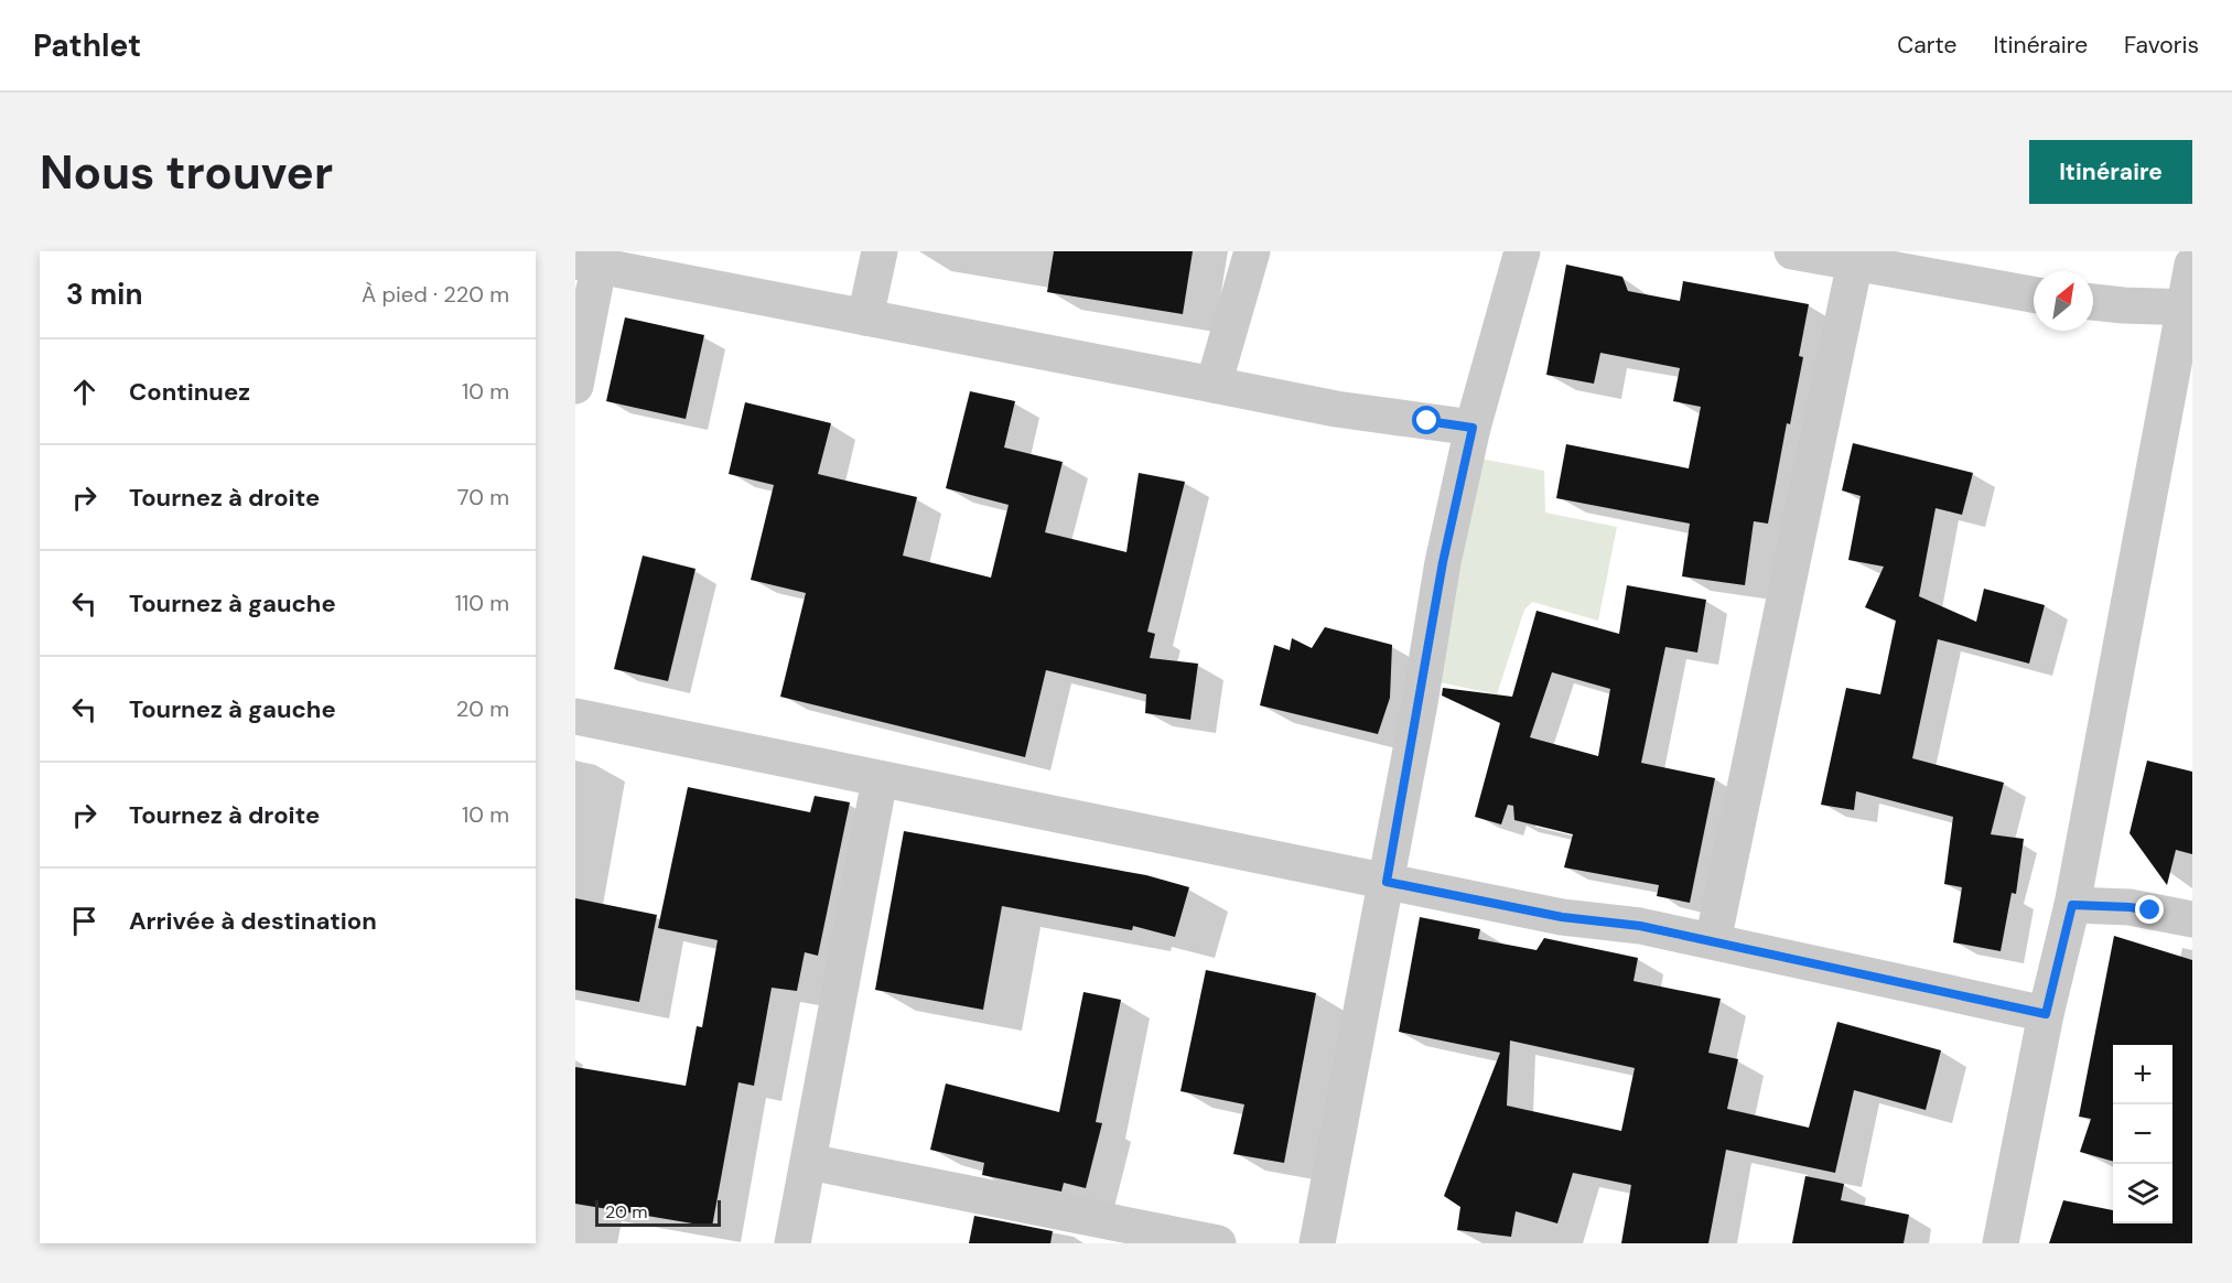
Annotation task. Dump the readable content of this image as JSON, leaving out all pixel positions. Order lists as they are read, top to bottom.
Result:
{
  "scale_bar": "20 m",
  "north": "top right",
  "page": {
    "header": "Pathlet",
    "nav": ["Carte", "Itinéraire", "Favoris"],
    "buttons": "Itinéraire",
    "title": "Nous trouver",
    "heading": ["3 min", "À pied · 220 m"],
    "list": [
      ["Continuez", "10 m"],
      ["Tournez à droite", "70 m"],
      ["Tournez à gauche", "110 m"],
      ["Tournez à gauche", "20 m"],
      ["Tournez à droite", "10 m"],
      "Arrivée à destination"
    ],
    "map_buttons": ["+", "−"],
    "scale": "20 m"
  }
}
